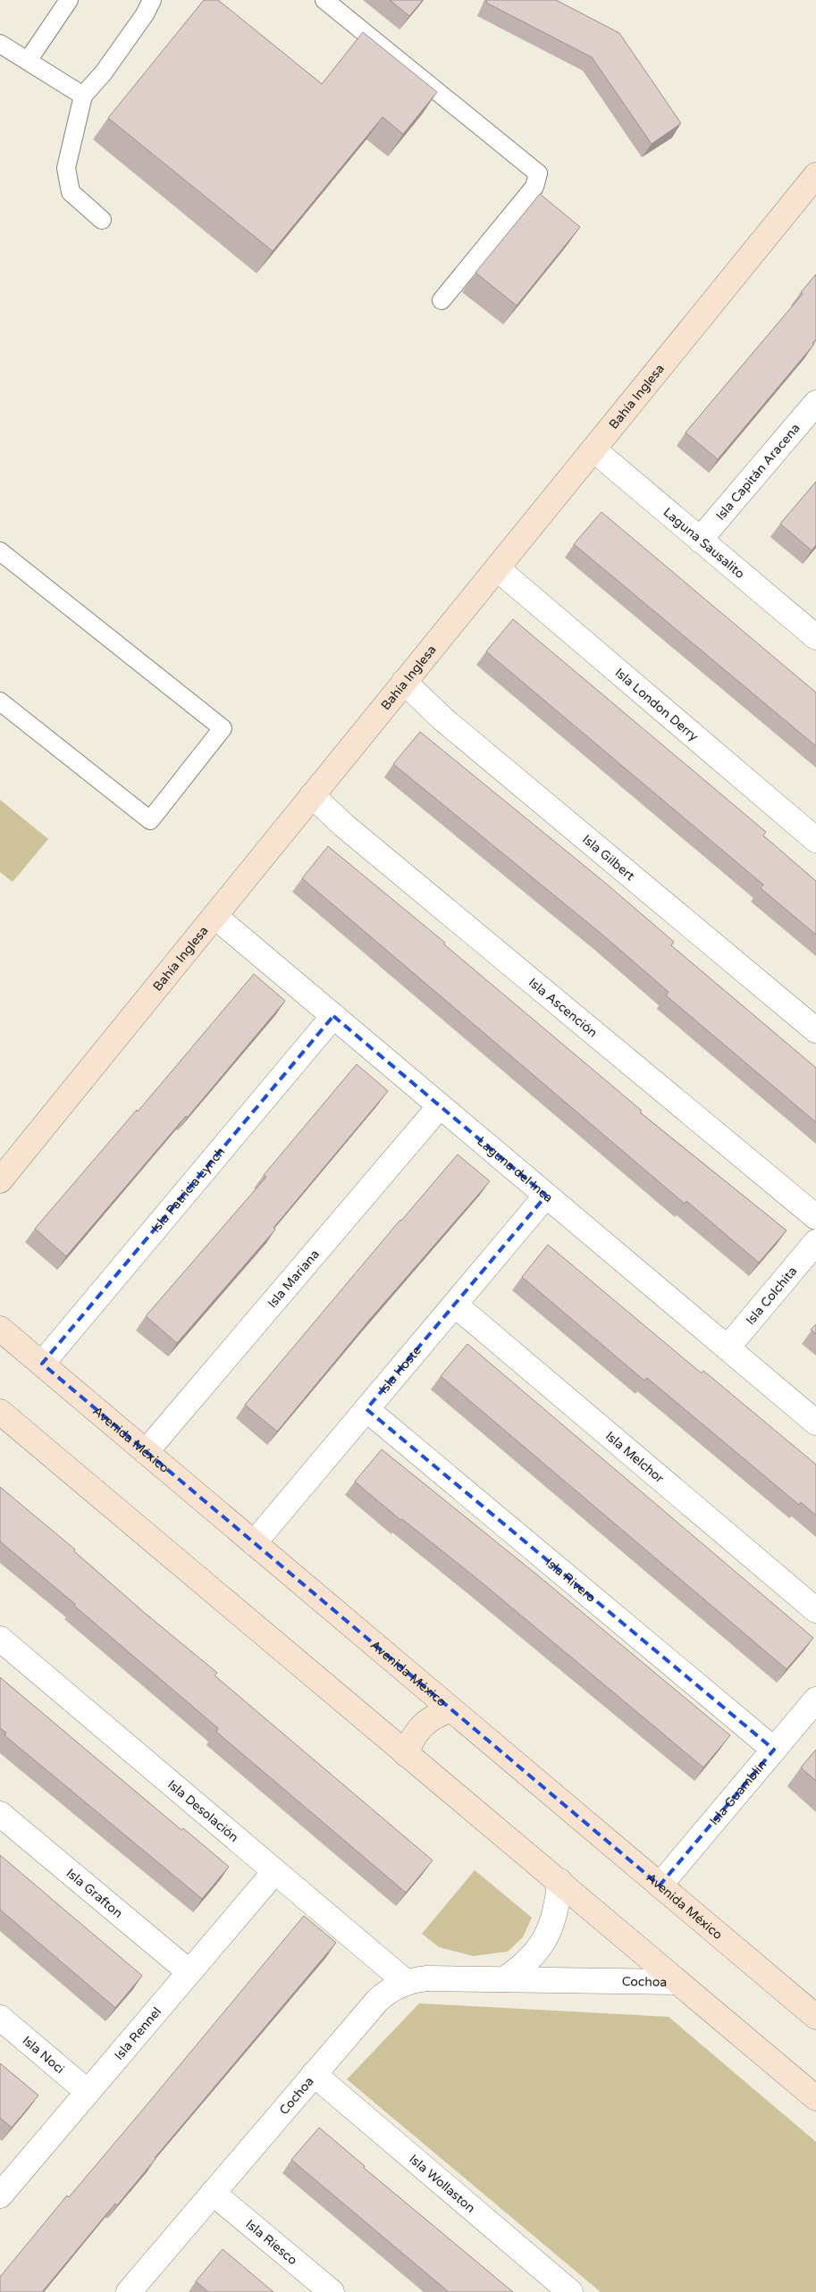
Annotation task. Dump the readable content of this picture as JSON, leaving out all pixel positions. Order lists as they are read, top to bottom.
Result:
{
  "streets": {
    "street": [
      "Bahía Inglesa",
      "Isla Capitán Aracena",
      "Laguna Sausalito",
      "Isla London Derry",
      "Isla Gilbert",
      "Isla Ascención",
      "Laguna del Inca",
      "Isla Patricia Lynch",
      "Isla Mariana",
      "Isla Colchita",
      "Isla Hoste",
      "Avenida México",
      "Isla Melchor",
      "Isla Rivero",
      "Isla Guamblín",
      "Isla Desolación",
      "Isla Grafton",
      "Cochoa",
      "Isla Rennel",
      "Isla Noci",
      "Isla Wollaston",
      "Isla Riesco"
    ]
  },
  "crossings": [
    ["Bahía Inglesa", "Laguna Sausalito"],
    ["Bahía Inglesa", "Isla London Derry"],
    ["Bahía Inglesa", "Isla Gilbert"],
    ["Bahía Inglesa", "Isla Ascención"],
    ["Bahía Inglesa", "Laguna del Inca"],
    ["Isla Capitán Aracena", "Laguna Sausalito"],
    ["Laguna del Inca", "Isla Patricia Lynch"],
    ["Laguna del Inca", "Isla Mariana"],
    ["Laguna del Inca", "Isla Colchita"],
    ["Laguna del Inca", "Isla Hoste"],
    ["Isla Patricia Lynch", "Avenida México"],
    ["Isla Mariana", "Avenida México"],
    ["Isla Hoste", "Avenida México"],
    ["Isla Hoste", "Isla Melchor"],
    ["Isla Hoste", "Isla Rivero"],
    ["Avenida México", "Isla Guamblín"],
    ["Isla Rivero", "Isla Guamblín"],
    ["Isla Desolación", "Cochoa"],
    ["Isla Desolación", "Isla Rennel"],
    ["Isla Grafton", "Isla Rennel"],
    ["Cochoa", "Isla Wollaston"],
    ["Cochoa", "Isla Riesco"],
    ["Isla Rennel", "Isla Noci"]
  ]
}
